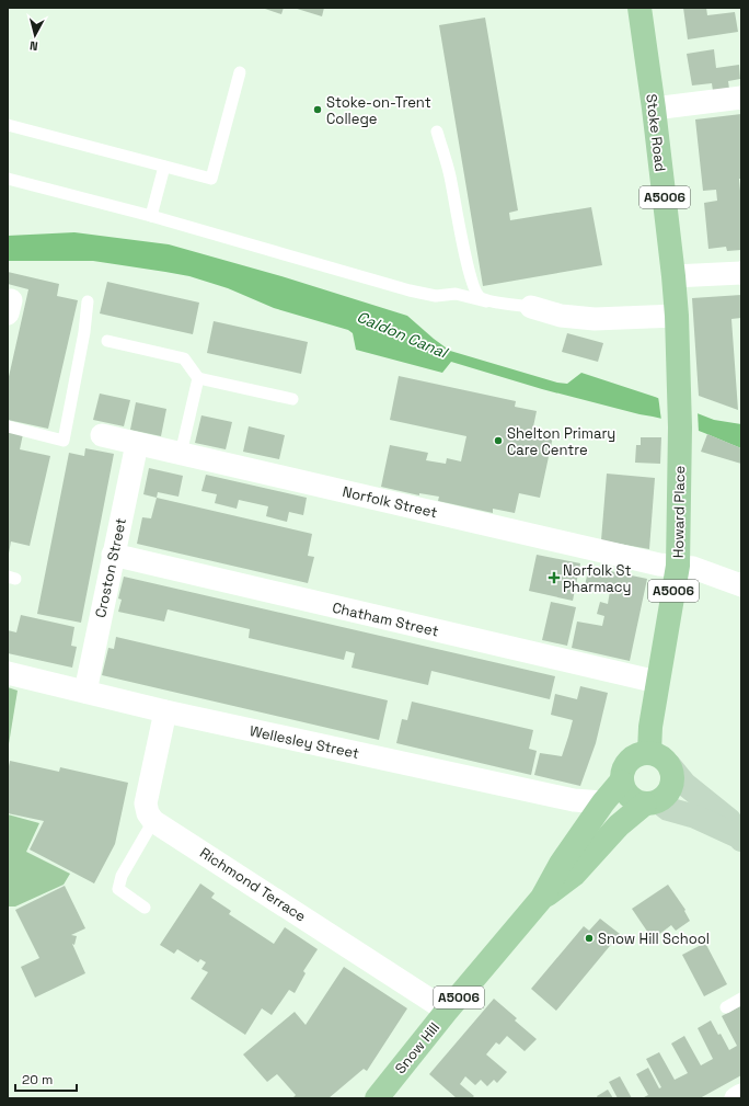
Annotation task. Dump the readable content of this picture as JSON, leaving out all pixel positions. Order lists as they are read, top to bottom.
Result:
{
  "streets": {
    "main road": [
      "Stoke Road",
      "A5006",
      "Howard Place",
      "Snow Hill"
    ],
    "street": [
      "Norfolk Street",
      "Croston Street",
      "Chatham Street",
      "Wellesley Street",
      "Richmond Terrace"
    ]
  },
  "crossings": [
    ["Stoke Road", "Howard Place"],
    ["Norfolk Street", "Howard Place"],
    ["Norfolk Street", "Croston Street"],
    ["Howard Place", "Chatham Street"],
    ["Howard Place", "Snow Hill"],
    ["Croston Street", "Chatham Street"],
    ["Croston Street", "Wellesley Street"],
    ["Wellesley Street", "Snow Hill"],
    ["Richmond Terrace", "Snow Hill"]
  ],
  "water": ["Caldon Canal"],
  "places": {
    "other": ["Stoke-on-Trent College", "Shelton Primary Care Centre", "Snow Hill School"],
    "health": ["Norfolk St Pharmacy"]
  },
  "scale_bar": "20 m",
  "north": "bottom"
}
